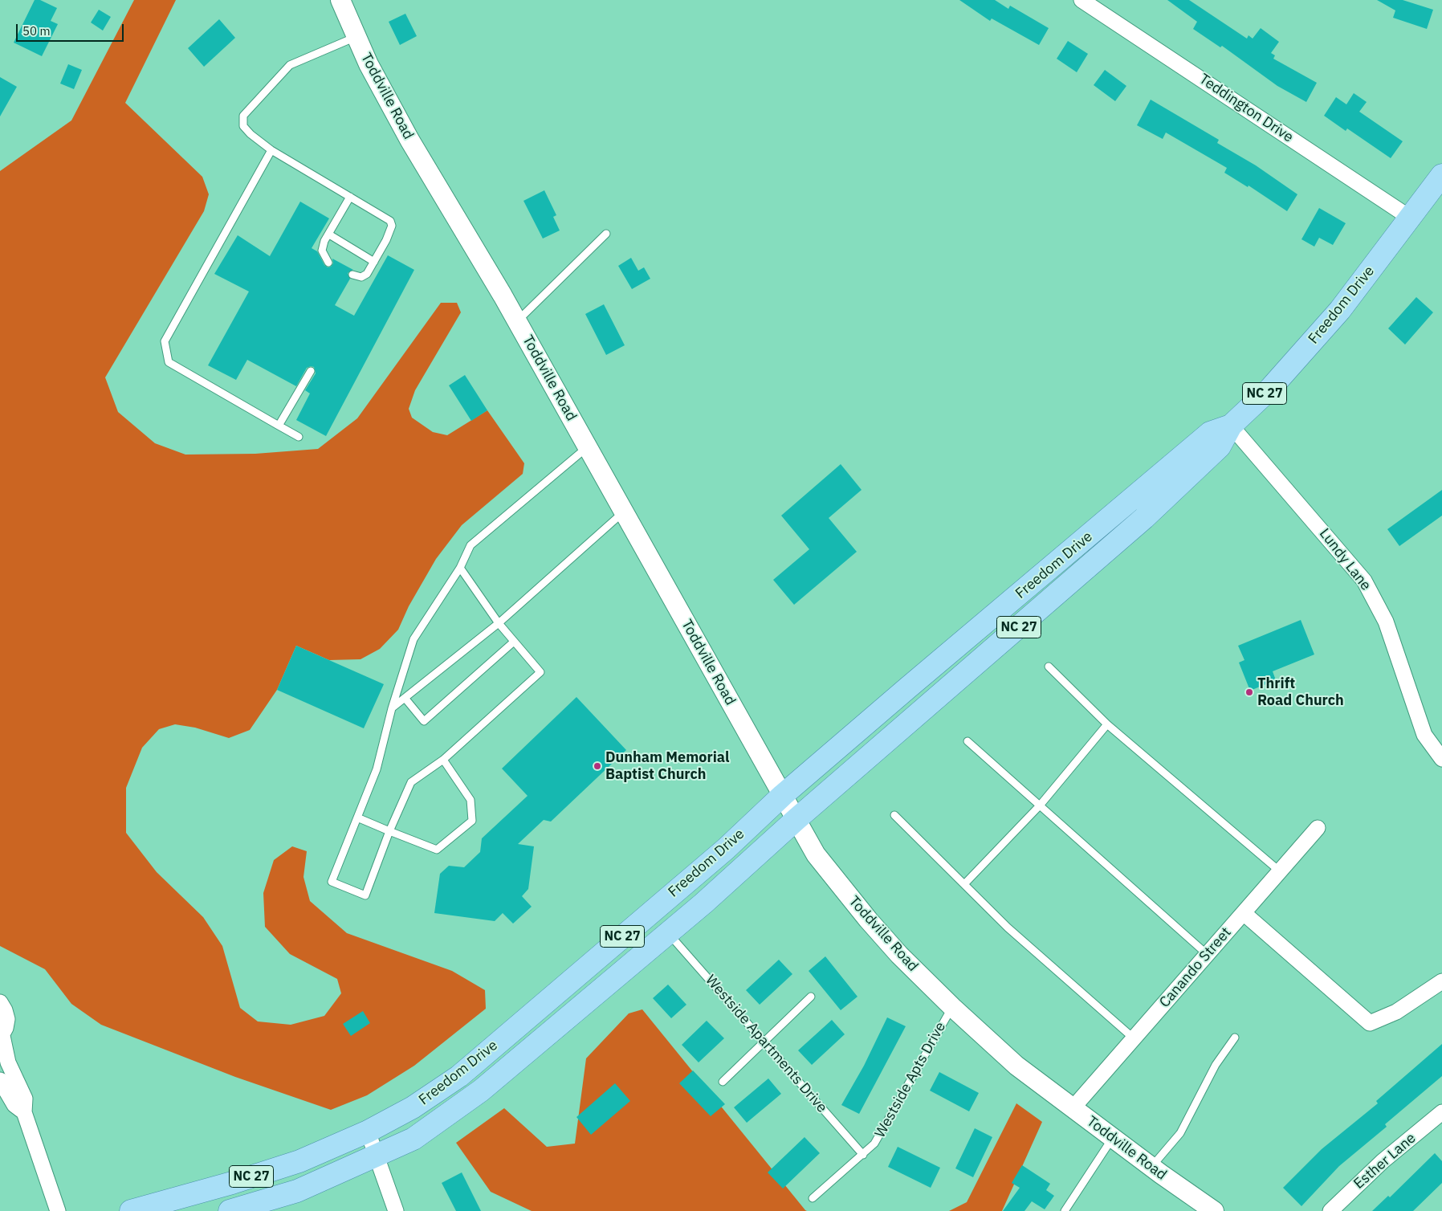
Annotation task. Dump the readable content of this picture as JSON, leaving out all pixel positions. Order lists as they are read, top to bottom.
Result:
{
  "streets": {
    "main road": ["Freedom Drive", "NC 27"],
    "street": [
      "Toddville Road",
      "Teddington Drive",
      "Lundy Lane",
      "Canando Street",
      "Esther Lane"
    ],
    "lane": ["Westside Apartments Drive", "Westside Apts Drive"]
  },
  "crossings": [
    ["Toddville Road", "Freedom Drive"],
    ["Toddville Road", "Canando Street"],
    ["Toddville Road", "Westside Apts Drive"],
    ["Teddington Drive", "Freedom Drive"],
    ["Freedom Drive", "Lundy Lane"],
    ["Freedom Drive", "Westside Apartments Drive"],
    ["Westside Apartments Drive", "Westside Apts Drive"]
  ],
  "places": ["Thrift Road Church", "Dunham Memorial Baptist Church"],
  "scale_bar": "50 m"
}
